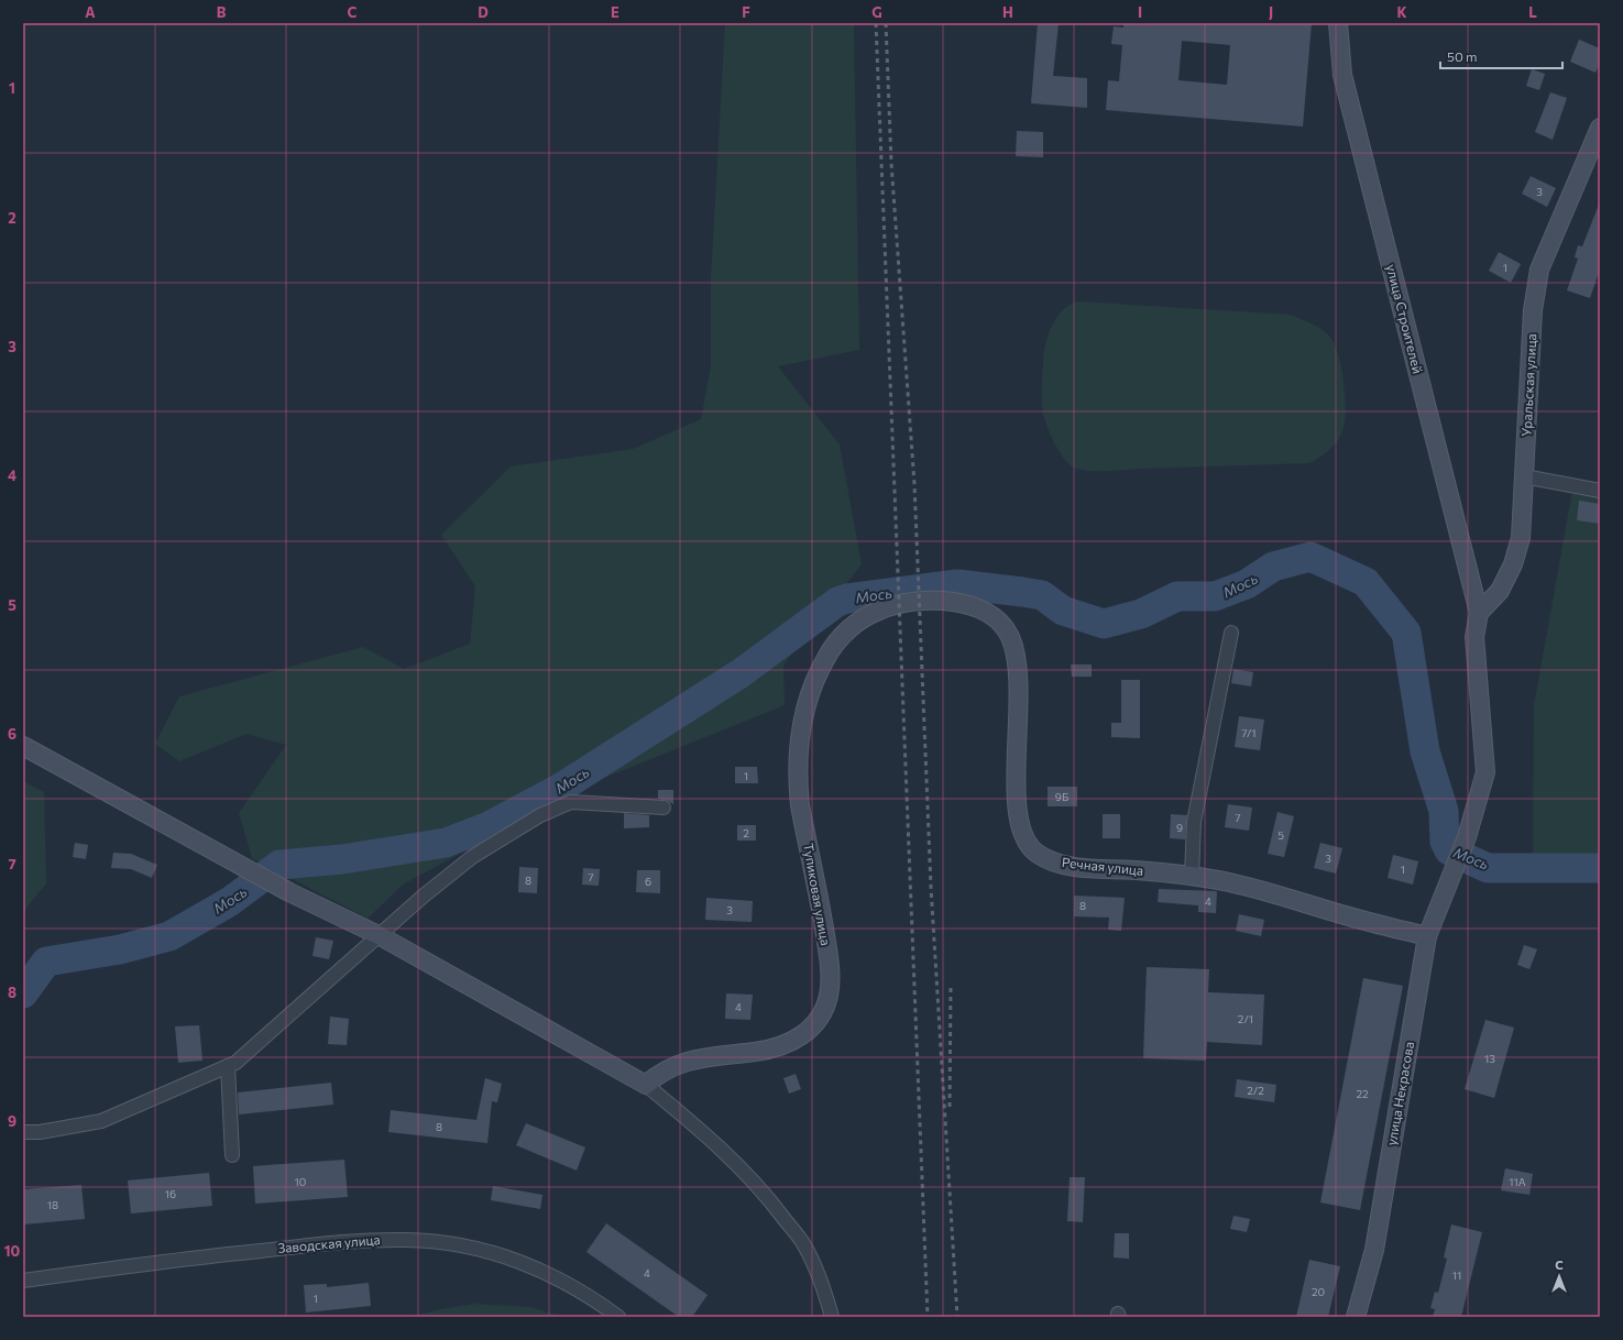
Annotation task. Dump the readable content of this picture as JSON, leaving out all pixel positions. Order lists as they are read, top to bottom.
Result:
{
  "streets": {
    "street": [
      "улица Строителей",
      "Уральская улица",
      "Речная улица",
      "Тупиковая улица",
      "улица Некрасова",
      "Заводская улица"
    ]
  },
  "crossings": [
    ["улица Строителей", "Уральская улица"],
    ["улица Строителей", "улица Некрасова"],
    ["Уральская улица", "улица Некрасова"],
    ["Речная улица", "Тупиковая улица"],
    ["Речная улица", "улица Некрасова"]
  ],
  "water": ["Мось"],
  "house_numbers": [
    "3",
    "1",
    "7/1",
    "1",
    "9Б",
    "7",
    "9",
    "2",
    "5",
    "3",
    "1",
    "7",
    "8",
    "6",
    "4",
    "8",
    "3",
    "4",
    "2/1",
    "13",
    "2/2",
    "22",
    "8",
    "10",
    "11А",
    "16",
    "18",
    "4",
    "11",
    "20",
    "1"
  ],
  "scale_bar": "50 m",
  "north": "top",
  "grid": {
    "columns": [
      "A",
      "B",
      "C",
      "D",
      "E",
      "F",
      "G",
      "H",
      "I",
      "J",
      "K",
      "L"
    ],
    "rows": [
      "1",
      "2",
      "3",
      "4",
      "5",
      "6",
      "7",
      "8",
      "9",
      "10"
    ]
  }
}
